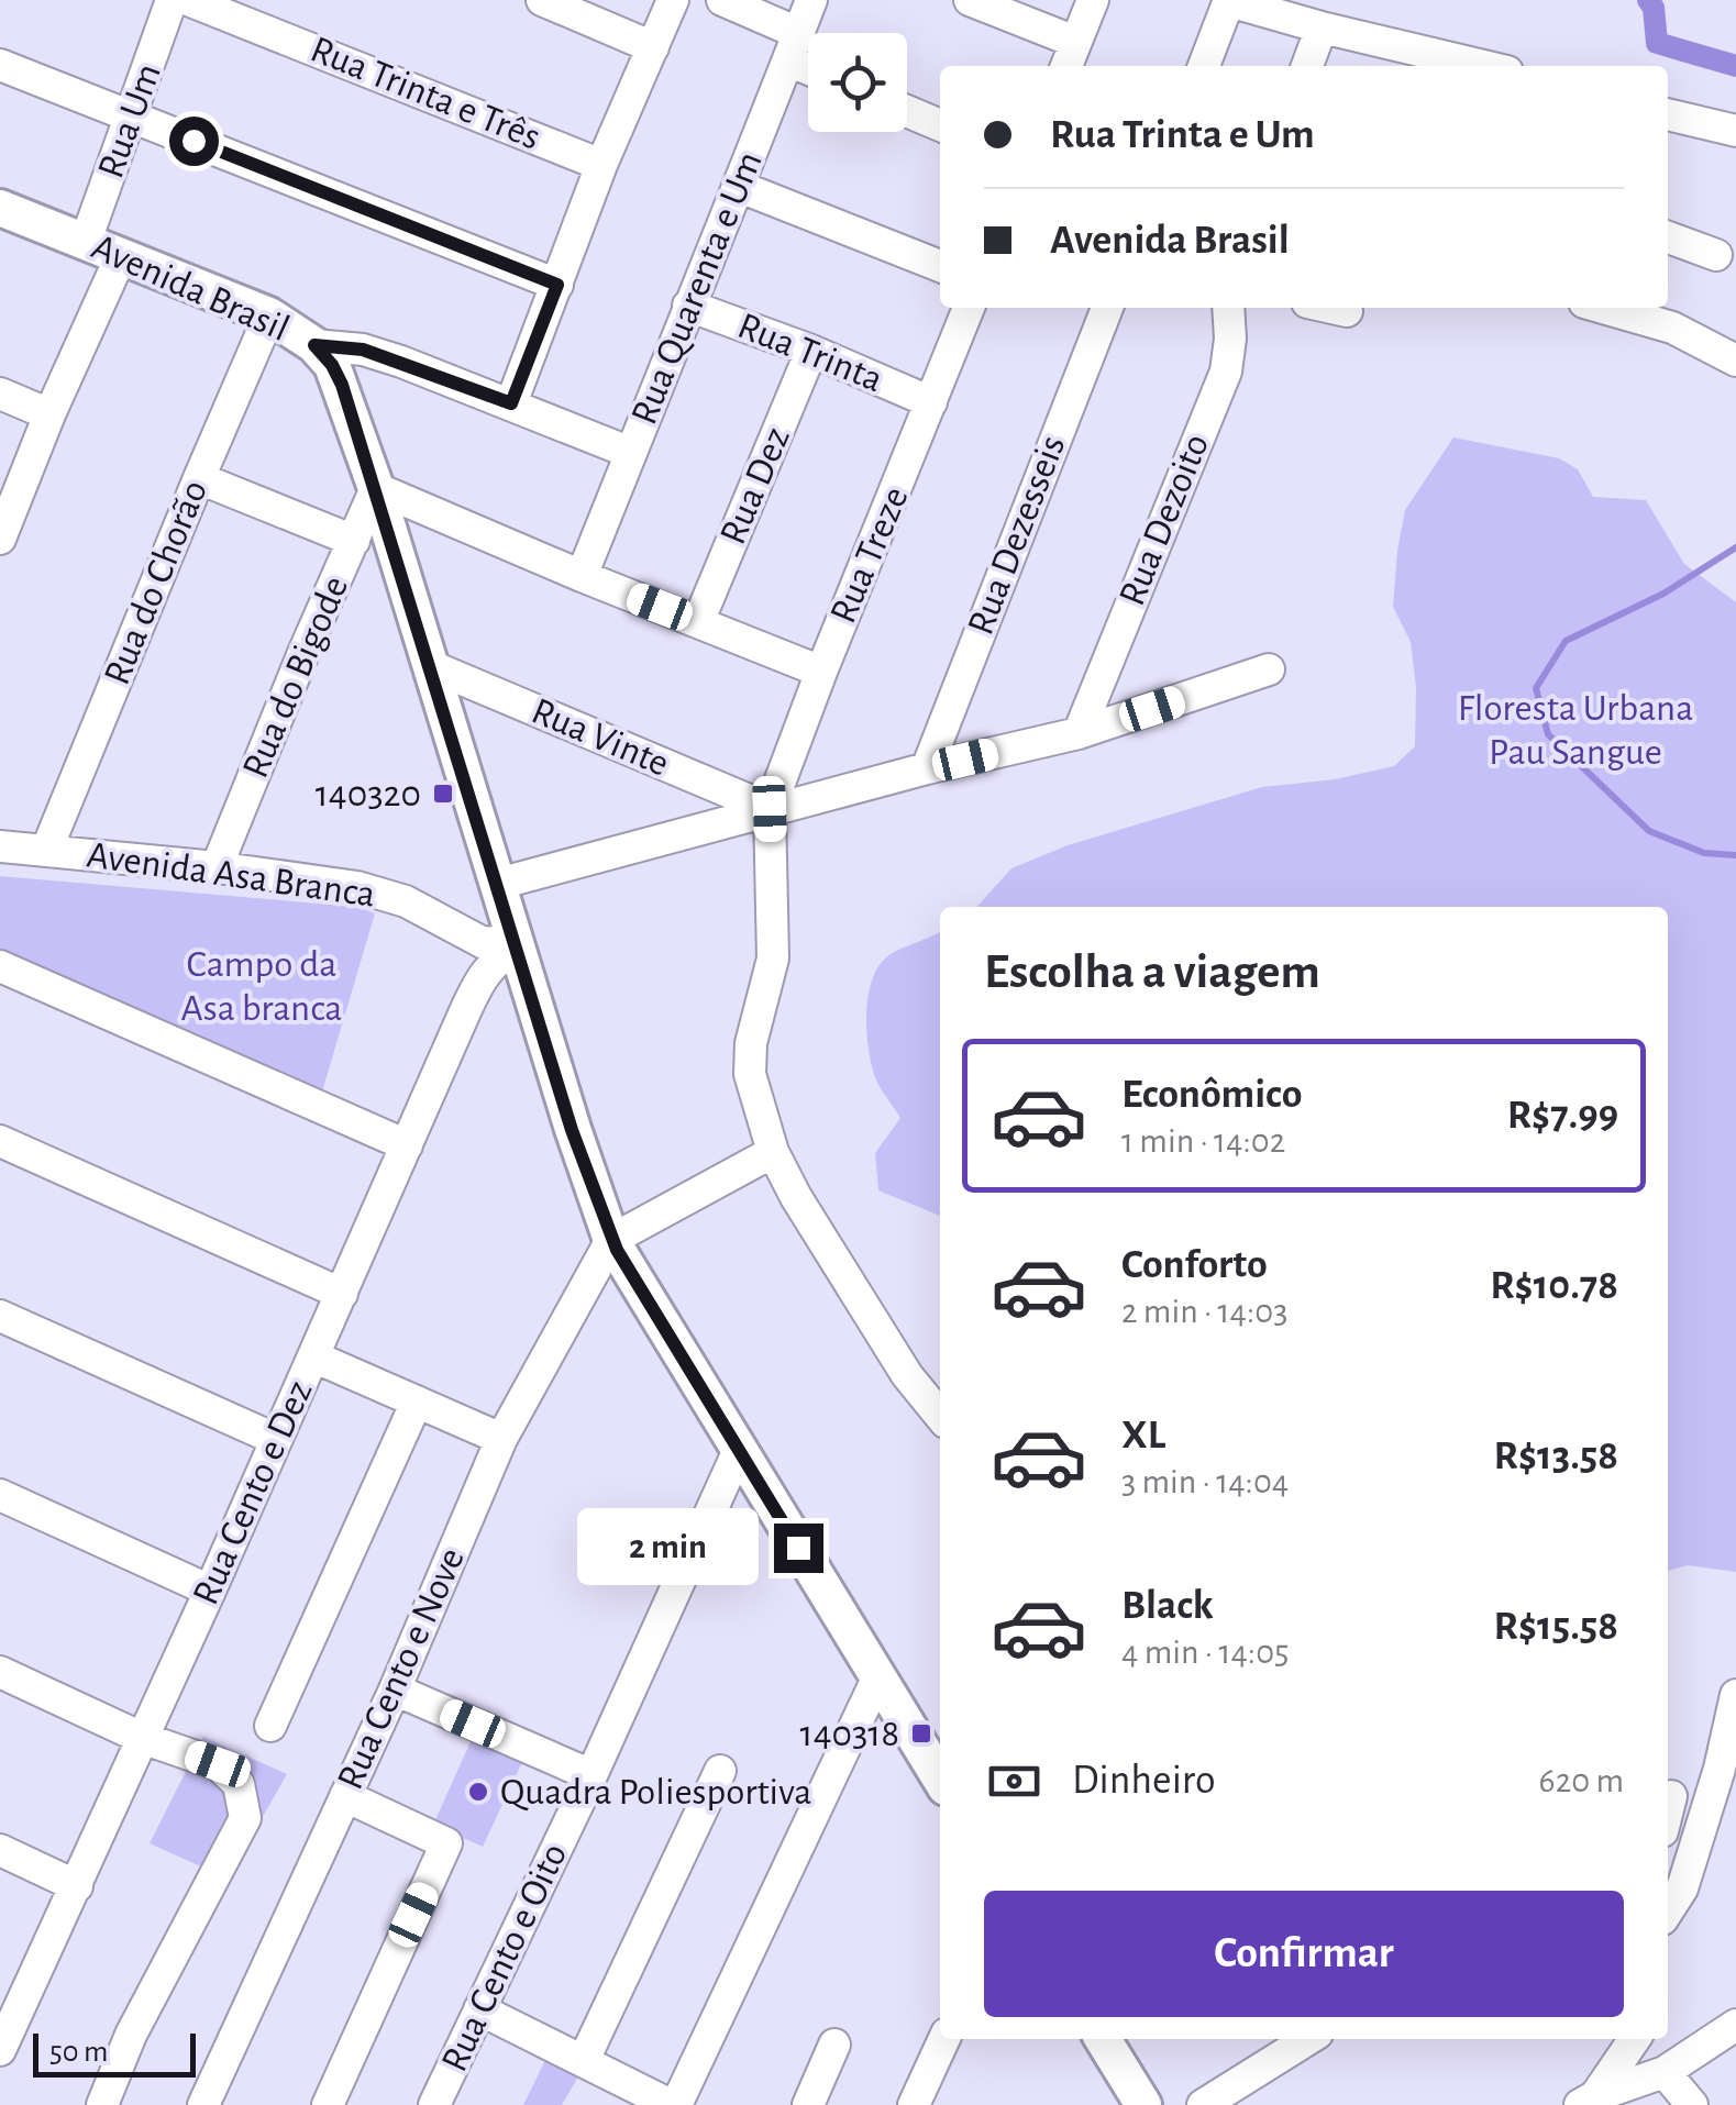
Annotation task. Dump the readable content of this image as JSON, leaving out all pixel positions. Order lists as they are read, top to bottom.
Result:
{
  "streets": {
    "main road": ["Avenida Brasil"],
    "street": [
      "Rua Trinta e Três",
      "Rua Um",
      "Rua Quarenta e Um",
      "Rua Trinta",
      "Rua Dez",
      "Rua Dezoito",
      "Rua Dezesseis",
      "Rua Treze",
      "Rua do Chorão",
      "Rua do Bigode",
      "Rua Vinte",
      "Avenida Asa Branca",
      "Rua Cento e Dez",
      "Rua Cento e Nove",
      "Rua Cento e Oito"
    ]
  },
  "crossings": [
    ["Rua Um", "Avenida Brasil"],
    ["Avenida Brasil", "Rua do Chorão"],
    ["Avenida Brasil", "Rua do Bigode"],
    ["Avenida Brasil", "Rua Vinte"],
    ["Avenida Brasil", "Avenida Asa Branca"],
    ["Avenida Brasil", "Rua Cento e Dez"],
    ["Avenida Brasil", "Rua Cento e Nove"],
    ["Avenida Brasil", "Rua Cento e Oito"],
    ["Rua Quarenta e Um", "Rua Trinta"],
    ["Rua Trinta", "Rua Dez"],
    ["Rua Trinta", "Rua Treze"],
    ["Rua Treze", "Rua Vinte"],
    ["Rua do Chorão", "Avenida Asa Branca"],
    ["Rua do Bigode", "Avenida Asa Branca"],
    ["Avenida Asa Branca", "Rua Cento e Dez"]
  ],
  "parks": ["Floresta Urbana Pau Sangue", "Campo da Asa branca"],
  "places": {
    "transit": ["140320", "140318"],
    "other": ["Quadra Poliesportiva"]
  },
  "scale_bar": "50 m",
  "page": {
    "banner": ["Rua Trinta e Um", "Avenida Brasil"],
    "heading": "Escolha a viagem",
    "list": [
      {
        "name": "Econômico",
        "note": "1 min · 14:02",
        "value": "R$7.99"
      },
      {
        "name": "Conforto",
        "note": "2 min · 14:03",
        "value": "R$10.78"
      },
      {
        "name": "XL",
        "note": "3 min · 14:04",
        "value": "R$13.58"
      },
      {
        "name": "Black",
        "note": "4 min · 14:05",
        "value": "R$15.58"
      }
    ],
    "bubble": "2 min",
    "pay": ["Dinheiro", "620 m"],
    "buttons": "Confirmar",
    "scale": "50 m"
  }
}
